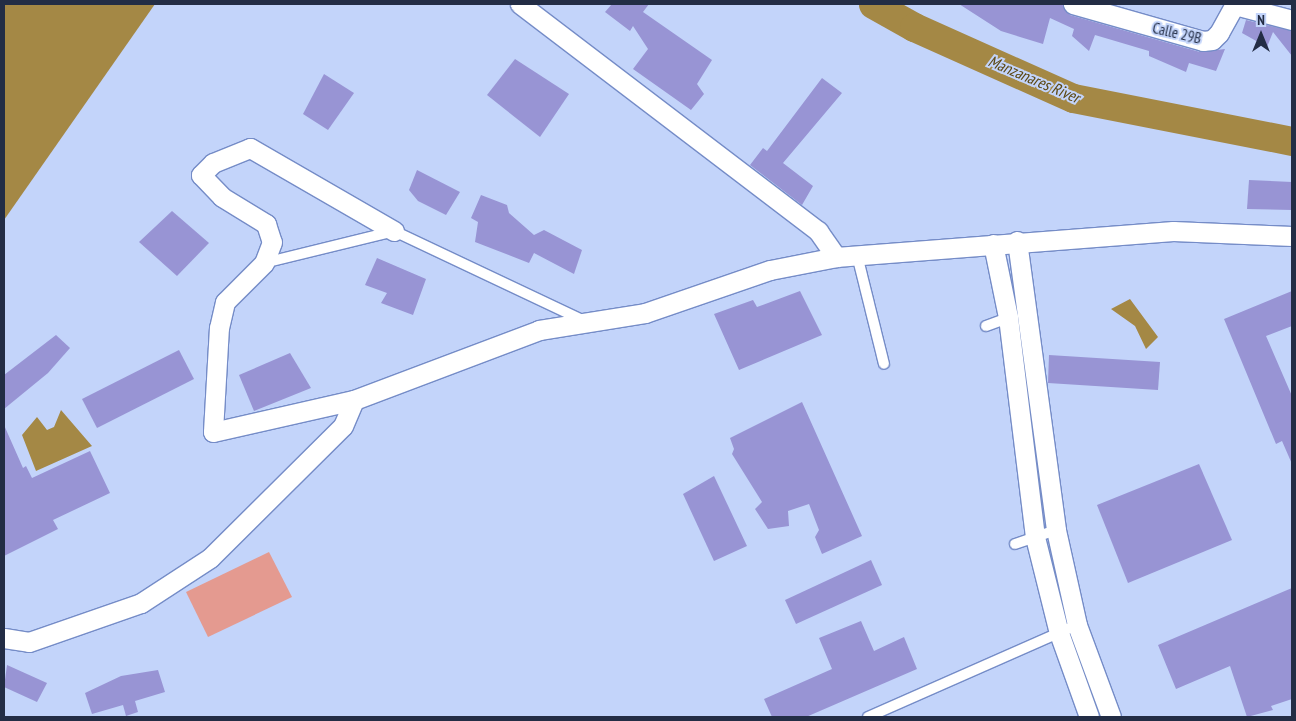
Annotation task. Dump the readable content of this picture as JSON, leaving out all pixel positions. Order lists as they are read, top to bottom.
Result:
{
  "streets": {
    "street": ["Calle 29B"]
  },
  "water": ["Manzanares River"],
  "north": "top"
}
